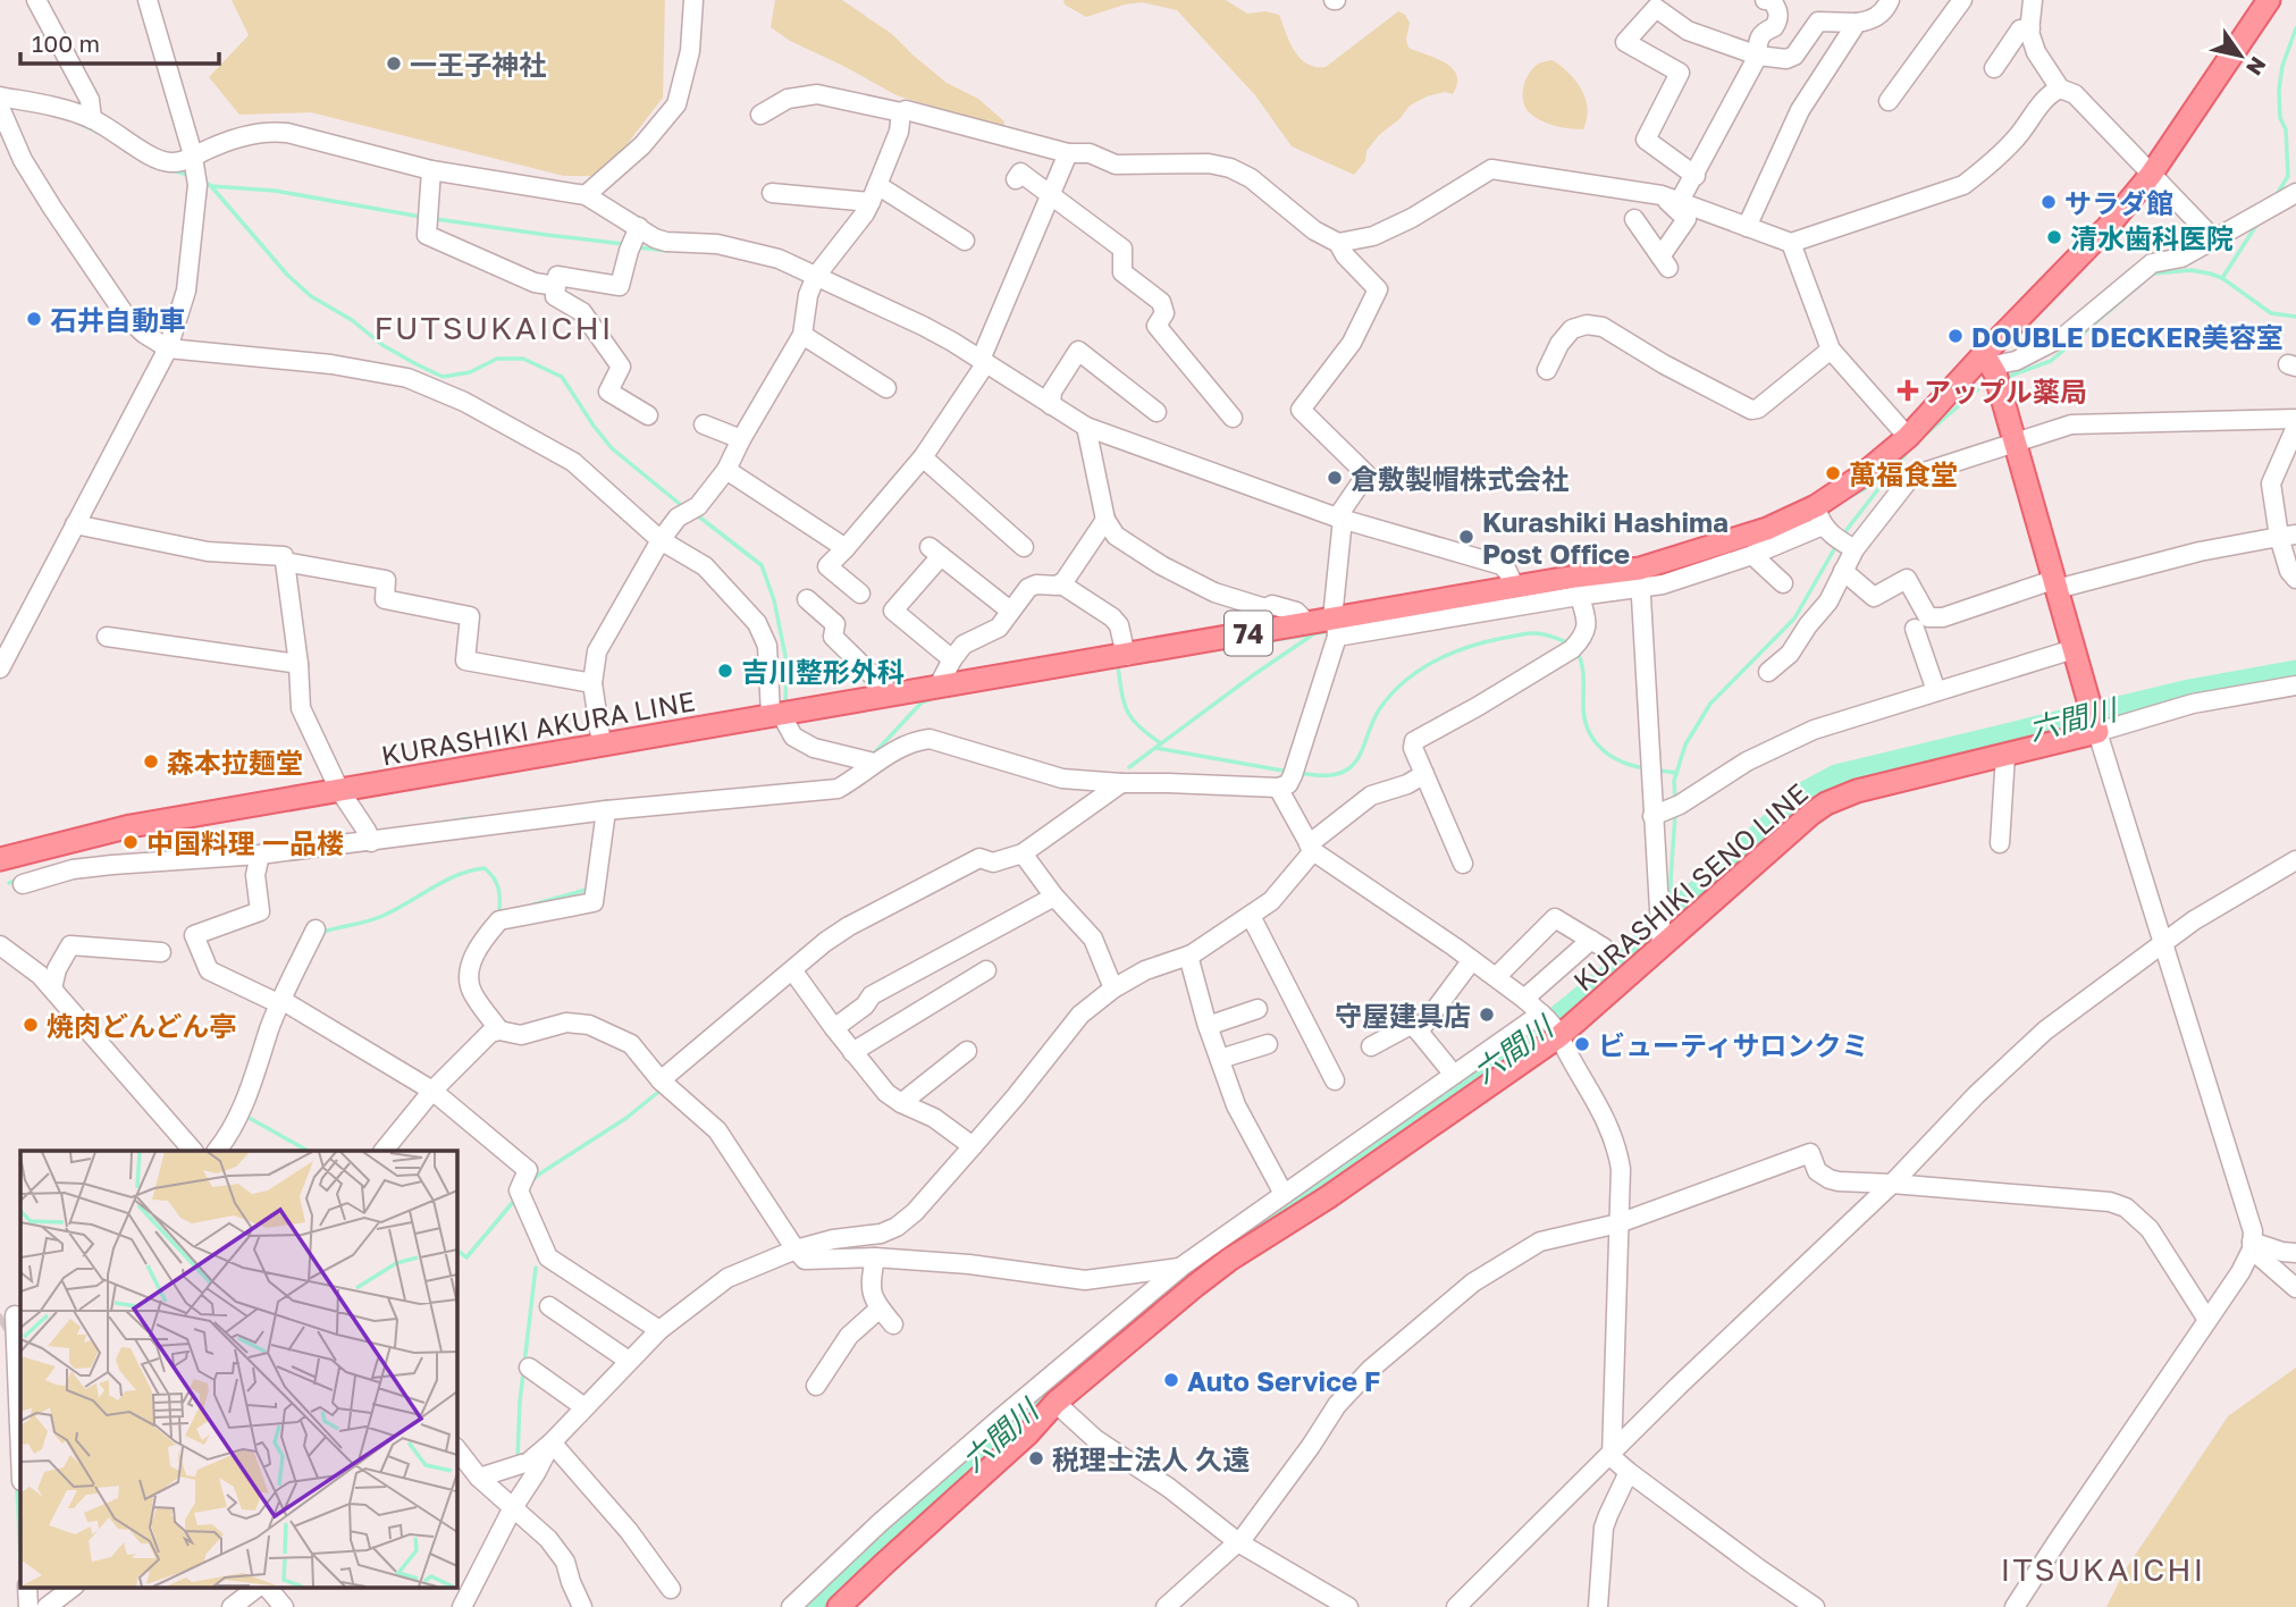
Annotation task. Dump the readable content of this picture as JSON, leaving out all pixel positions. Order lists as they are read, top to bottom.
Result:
{
  "streets": {
    "main road": ["74", "KURASHIKI AKURA LINE", "KURASHIKI SENO LINE"]
  },
  "districts": ["FUTSUKAICHI", "ITSUKAICHI"],
  "water": ["六間川"],
  "places": {
    "other": [
      "一王子神社",
      "サラダ館",
      "清水歯科医院",
      "石井自動車",
      "DOUBLE DECKER美容室",
      "萬福食堂",
      "倉敷製帽株式会社",
      "Kurashiki Hashima Post Office",
      "吉川整形外科",
      "森本拉麺堂",
      "中国料理 一品楼",
      "守屋建具店",
      "焼肉どんどん亭",
      "ビューティサロンクミ",
      "Auto Service F",
      "税理士法人 久遠"
    ],
    "health": ["アップル薬局"]
  },
  "scale_bar": "100 m",
  "north": "bottom right"
}
